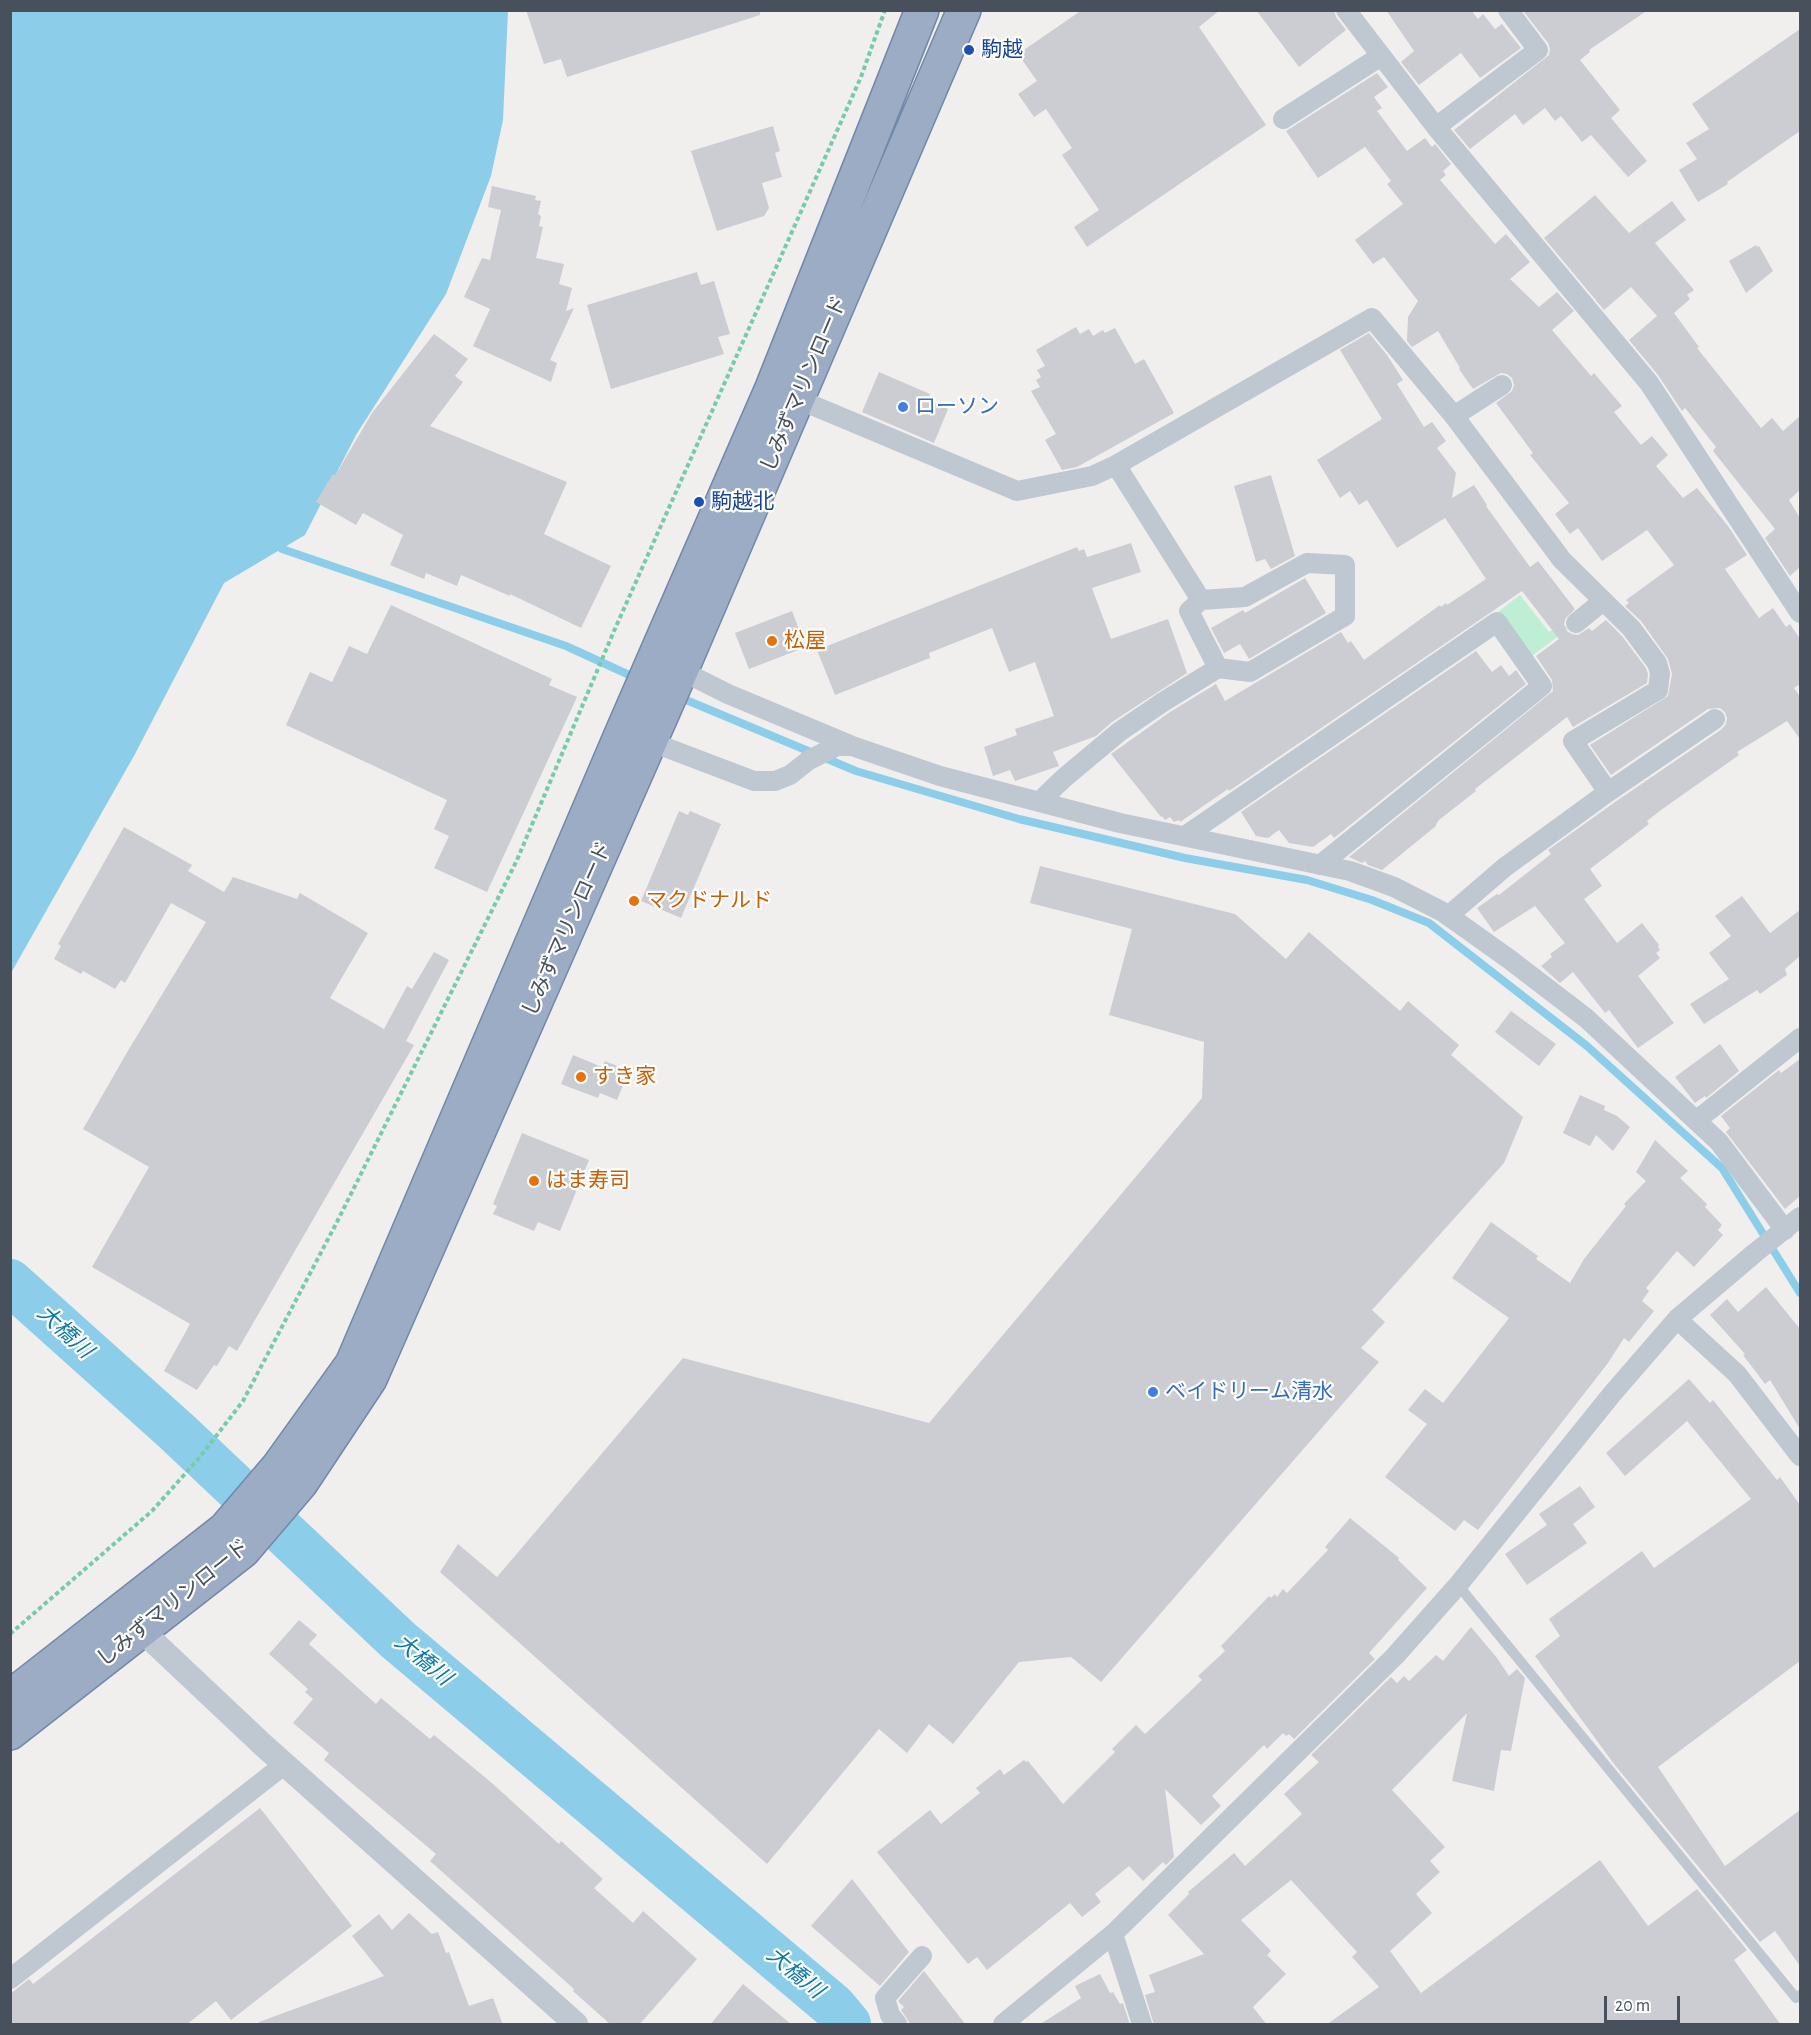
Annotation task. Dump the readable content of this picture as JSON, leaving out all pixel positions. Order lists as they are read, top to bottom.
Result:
{
  "streets": {
    "highway": ["しみずマリンロード"]
  },
  "water": ["大橋川"],
  "places": [
    "駒越",
    "ローソン",
    "駒越北",
    "松屋",
    "マクドナルド",
    "すき家",
    "はま寿司",
    "ベイドリーム清水"
  ],
  "scale_bar": "20 m"
}
